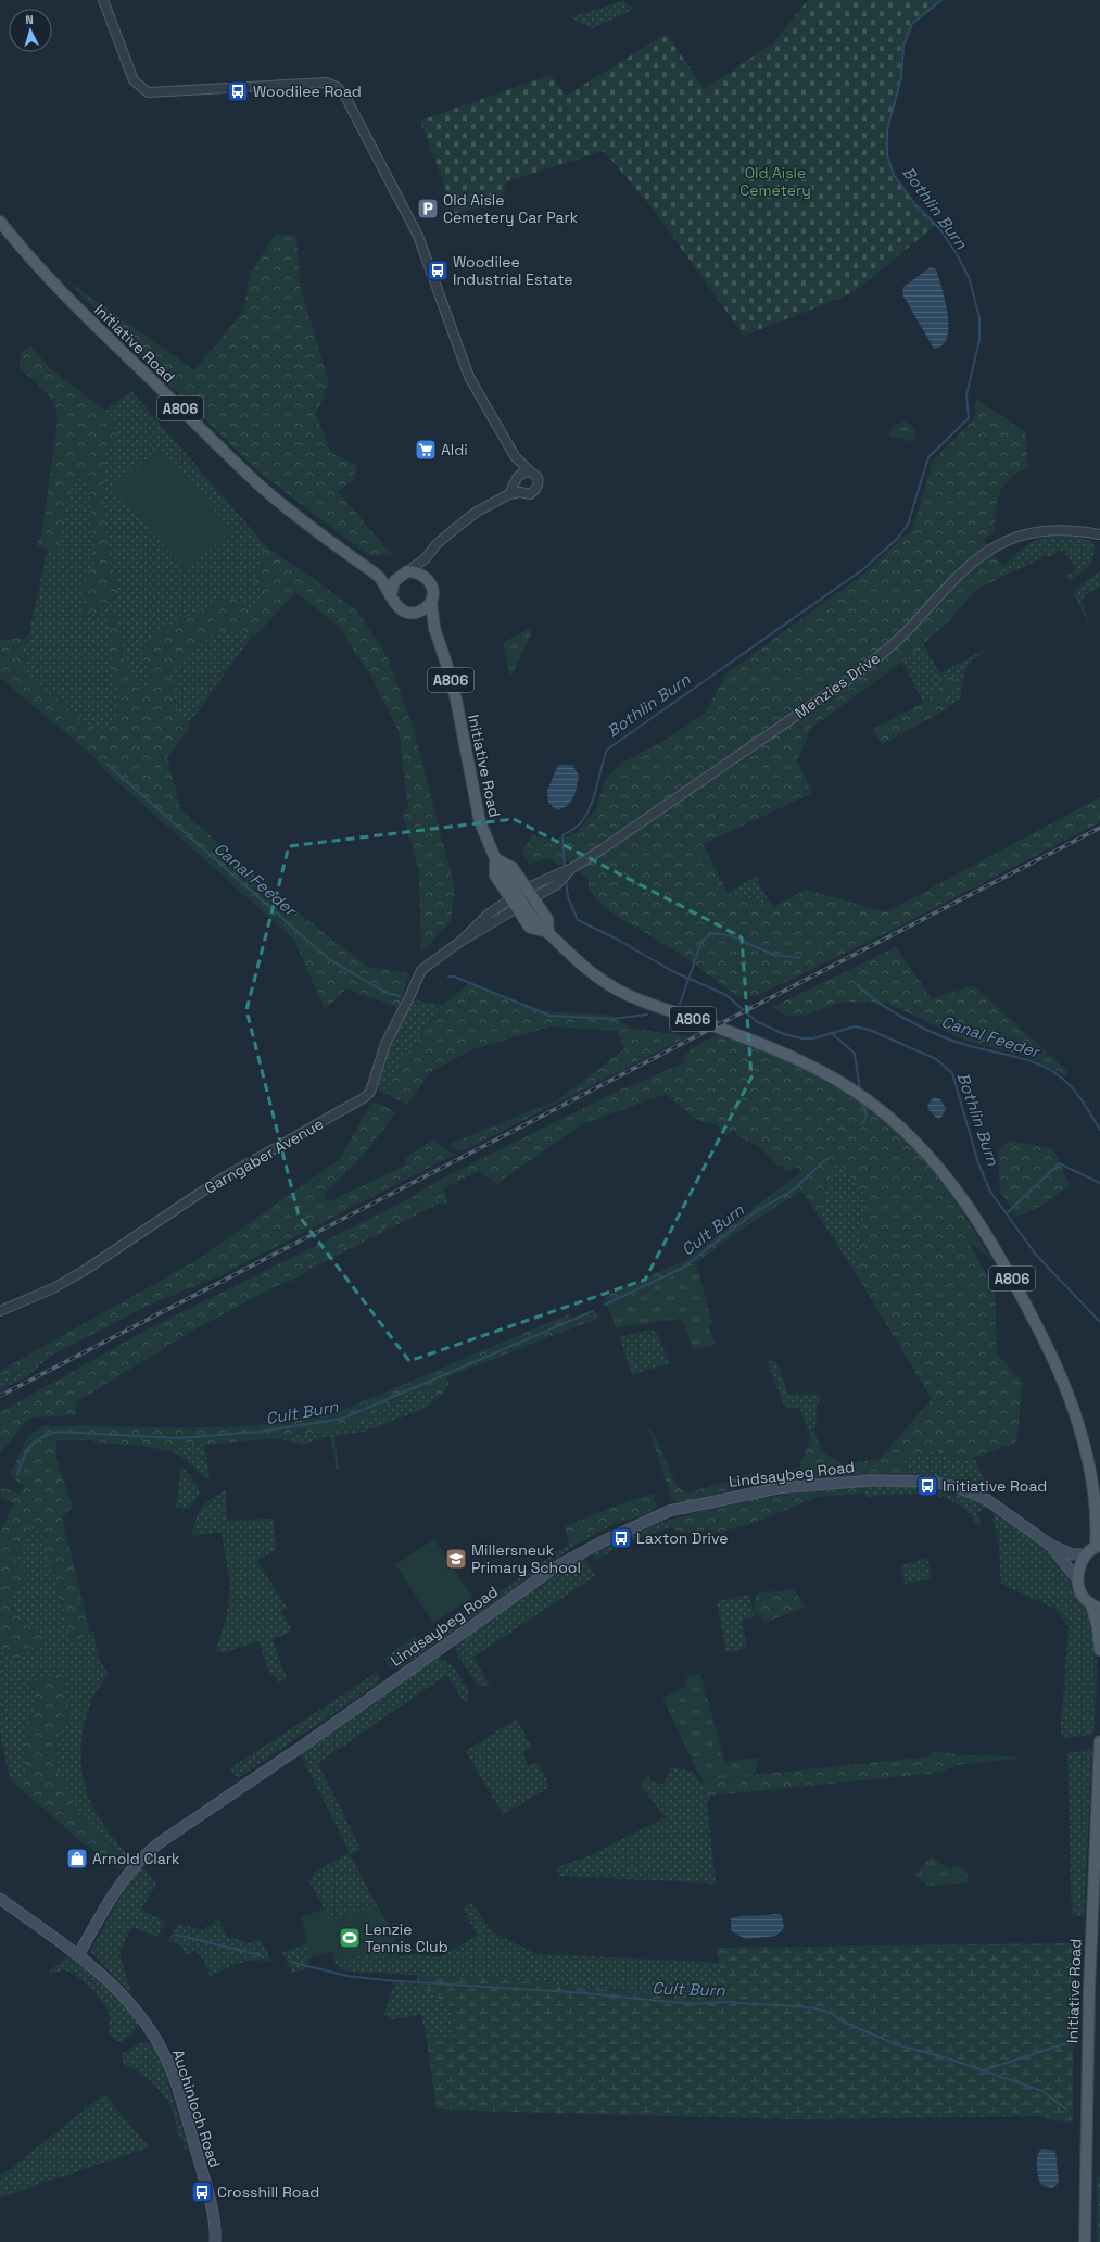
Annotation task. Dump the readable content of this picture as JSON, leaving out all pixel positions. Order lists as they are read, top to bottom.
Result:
{
  "streets": {
    "main road": [
      "Initiative Road",
      "A806",
      "Lindsaybeg Road",
      "Auchinloch Road"
    ],
    "street": ["Menzies Drive", "Garngaber Avenue"]
  },
  "crossings": [
    ["Initiative Road", "A806"],
    ["Initiative Road", "Menzies Drive"],
    ["Initiative Road", "Garngaber Avenue"],
    ["Initiative Road", "Lindsaybeg Road"],
    ["Menzies Drive", "Garngaber Avenue"],
    ["Lindsaybeg Road", "Auchinloch Road"]
  ],
  "water": ["Bothlin Burn", "Canal Feeder", "Cult Burn"],
  "parks": ["Old Aisle Cemetery"],
  "places": {
    "bus stop": [
      "Woodilee Road",
      "Woodilee Industrial Estate",
      "Initiative Road",
      "Laxton Drive",
      "Crosshill Road"
    ],
    "parking": ["Old Aisle Cemetery Car Park"],
    "supermarket": ["Aldi"],
    "school or university": ["Millersneuk Primary School"],
    "shop": ["Arnold Clark"],
    "sports": ["Lenzie Tennis Club"]
  },
  "north": "top"
}
